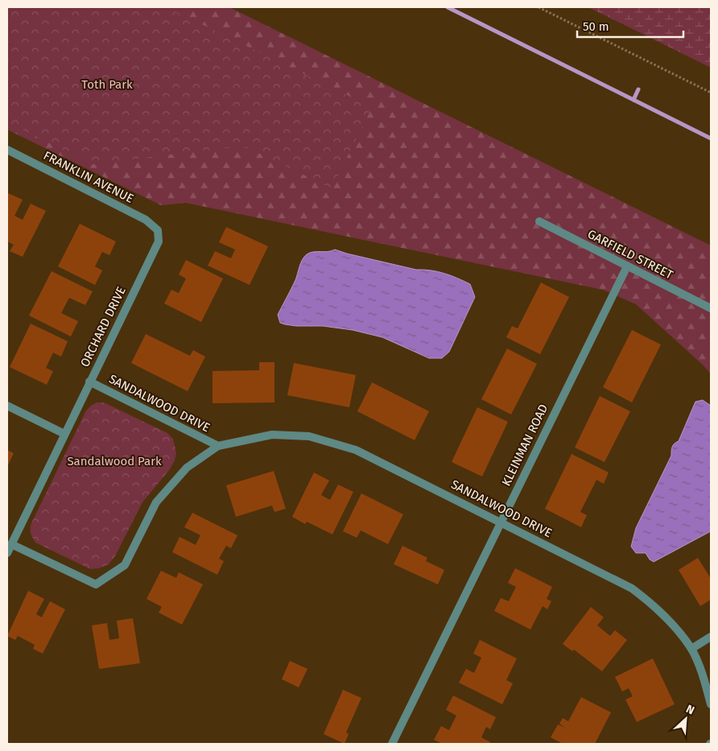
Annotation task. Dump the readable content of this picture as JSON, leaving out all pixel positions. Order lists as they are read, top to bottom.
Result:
{
  "streets": {
    "street": [
      "FRANKLIN AVENUE",
      "GARFIELD STREET",
      "ORCHARD DRIVE",
      "SANDALWOOD DRIVE",
      "KLEINMAN ROAD"
    ]
  },
  "crossings": [
    ["FRANKLIN AVENUE", "ORCHARD DRIVE"],
    ["GARFIELD STREET", "KLEINMAN ROAD"],
    ["ORCHARD DRIVE", "SANDALWOOD DRIVE"],
    ["SANDALWOOD DRIVE", "KLEINMAN ROAD"]
  ],
  "parks": ["Toth Park", "Sandalwood Park"],
  "scale_bar": "50 m",
  "north": "top right"
}
